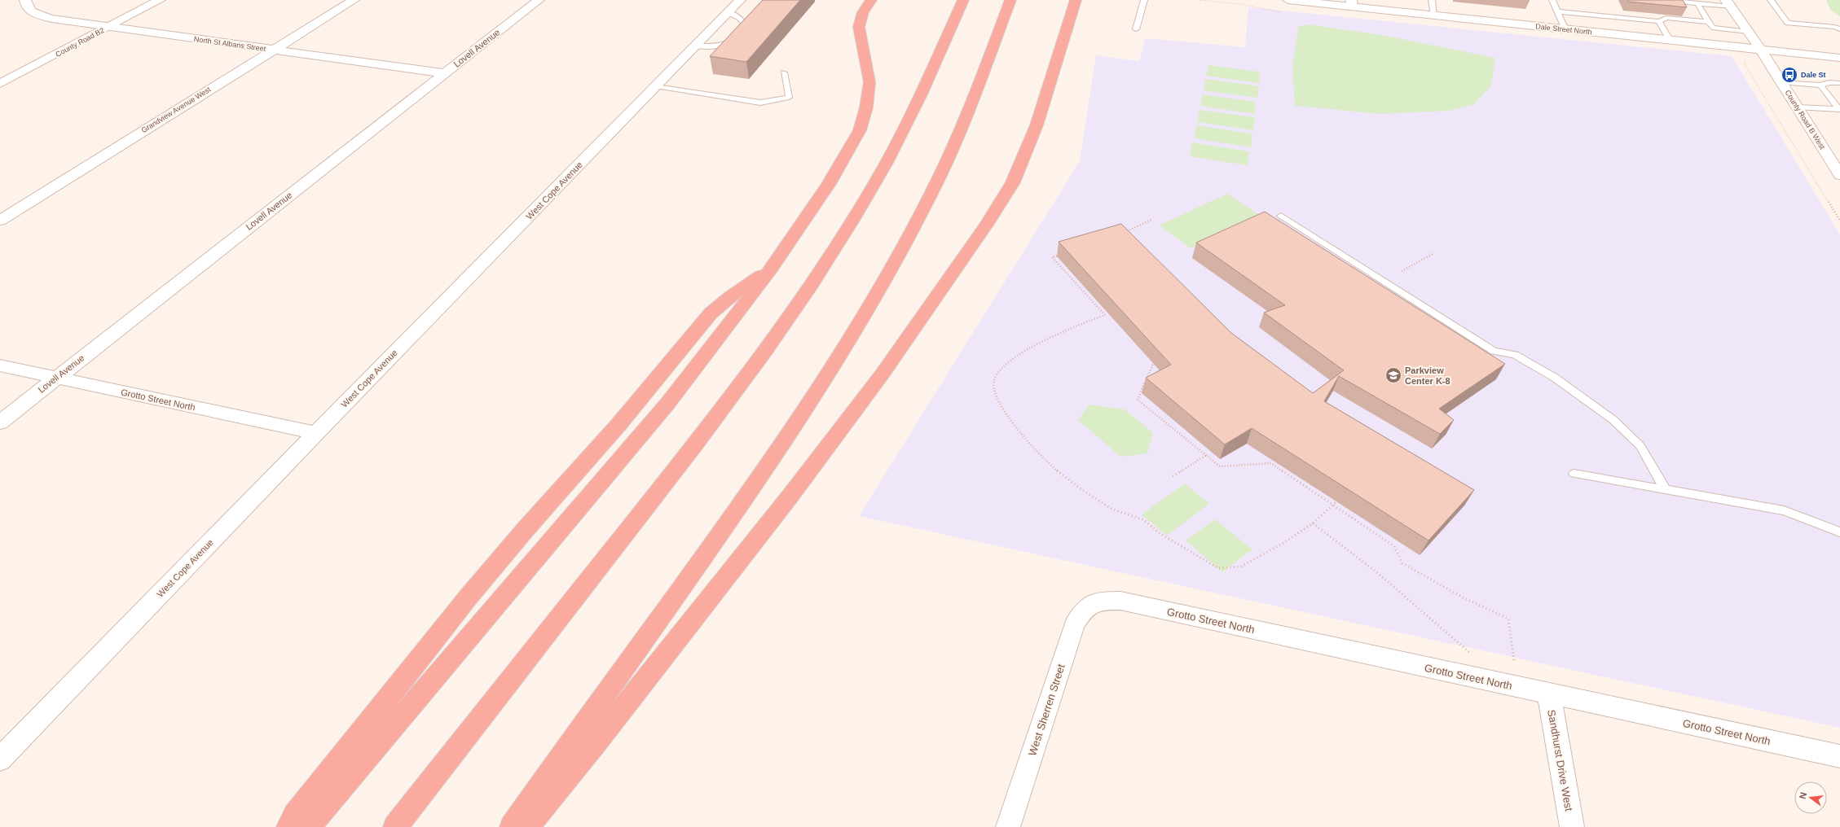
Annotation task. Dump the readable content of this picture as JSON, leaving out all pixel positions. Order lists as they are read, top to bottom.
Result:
{
  "streets": {
    "street": [
      "Dale Street North",
      "County Road B2",
      "North St Albans Street",
      "Lovell Avenue",
      "Grandview Avenue West",
      "County Road B West",
      "West Cope Avenue",
      "Grotto Street North",
      "West Sherren Street",
      "Sandhurst Drive West"
    ]
  },
  "crossings": [
    ["Dale Street North", "County Road B West"],
    ["County Road B2", "North St Albans Street"],
    ["North St Albans Street", "Lovell Avenue"],
    ["North St Albans Street", "Grandview Avenue West"],
    ["Lovell Avenue", "Grotto Street North"],
    ["West Cope Avenue", "Grotto Street North"],
    ["Grotto Street North", "West Sherren Street"],
    ["Grotto Street North", "Sandhurst Drive West"]
  ],
  "places": {
    "bus stop": ["Dale St"],
    "school or university": ["Parkview Center K-8"]
  },
  "north": "left"
}
